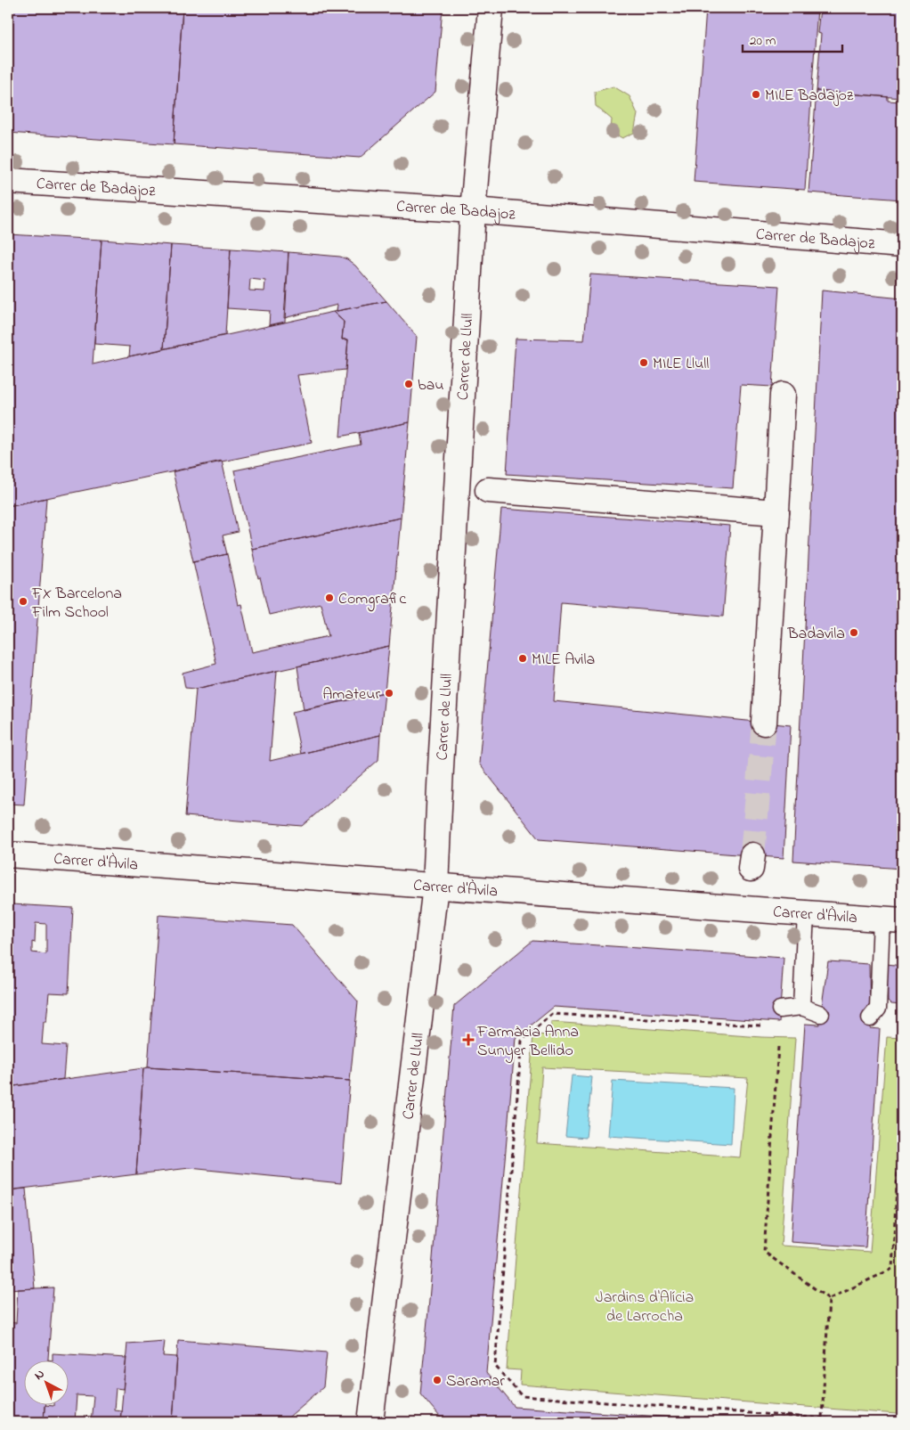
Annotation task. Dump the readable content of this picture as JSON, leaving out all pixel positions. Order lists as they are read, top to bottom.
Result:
{
  "streets": {
    "street": ["Carrer de Badajoz", "Carrer de Llull", "Carrer d'Àvila"]
  },
  "crossings": [
    ["Carrer de Badajoz", "Carrer de Llull"],
    ["Carrer de Llull", "Carrer d'Àvila"]
  ],
  "parks": ["Jardins d'Alícia de Larrocha"],
  "places": {
    "other": [
      "MILE Badajoz",
      "MILE Llull",
      "bau",
      "Comgrafic",
      "FX Barcelona Film School",
      "Badavila",
      "MILE Avila",
      "Amateur",
      "Saramar"
    ],
    "health": ["Farmàcia Anna Sunyer Bellido"]
  },
  "scale_bar": "20 m",
  "north": "top left"
}
